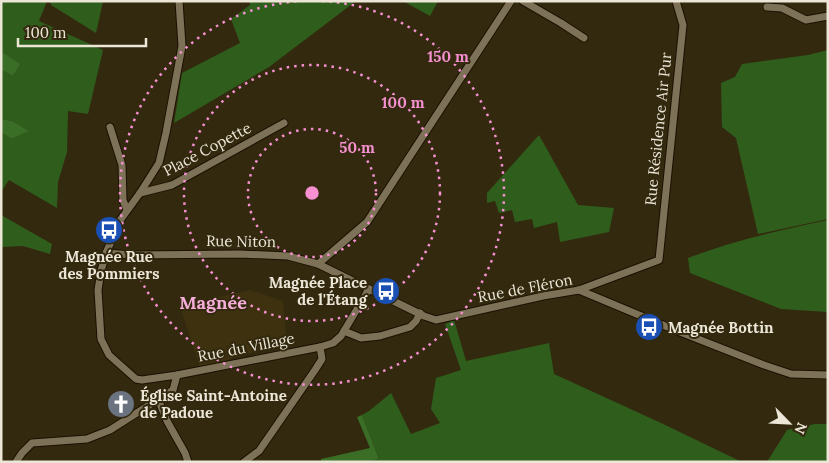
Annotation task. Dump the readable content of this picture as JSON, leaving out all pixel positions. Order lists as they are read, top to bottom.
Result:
{
  "streets": {
    "street": [
      "Rue Résidence Air Pur",
      "Place Copette",
      "Rue Niton",
      "Rue de Fléron",
      "Rue du Village"
    ]
  },
  "crossings": [
    ["Rue Résidence Air Pur", "Rue de Fléron"],
    ["Rue Niton", "Rue de Fléron"],
    ["Rue Niton", "Rue du Village"]
  ],
  "districts": ["Magnée"],
  "places": {
    "bus stop": ["Magnée Rue des Pommiers", "Magnée Place de l'Étang", "Magnée Bottin"],
    "church": ["Église Saint-Antoine de Padoue"]
  },
  "scale_bar": "100 m",
  "north": "bottom right",
  "rings": ["150 m", "100 m", "50 m"]
}
